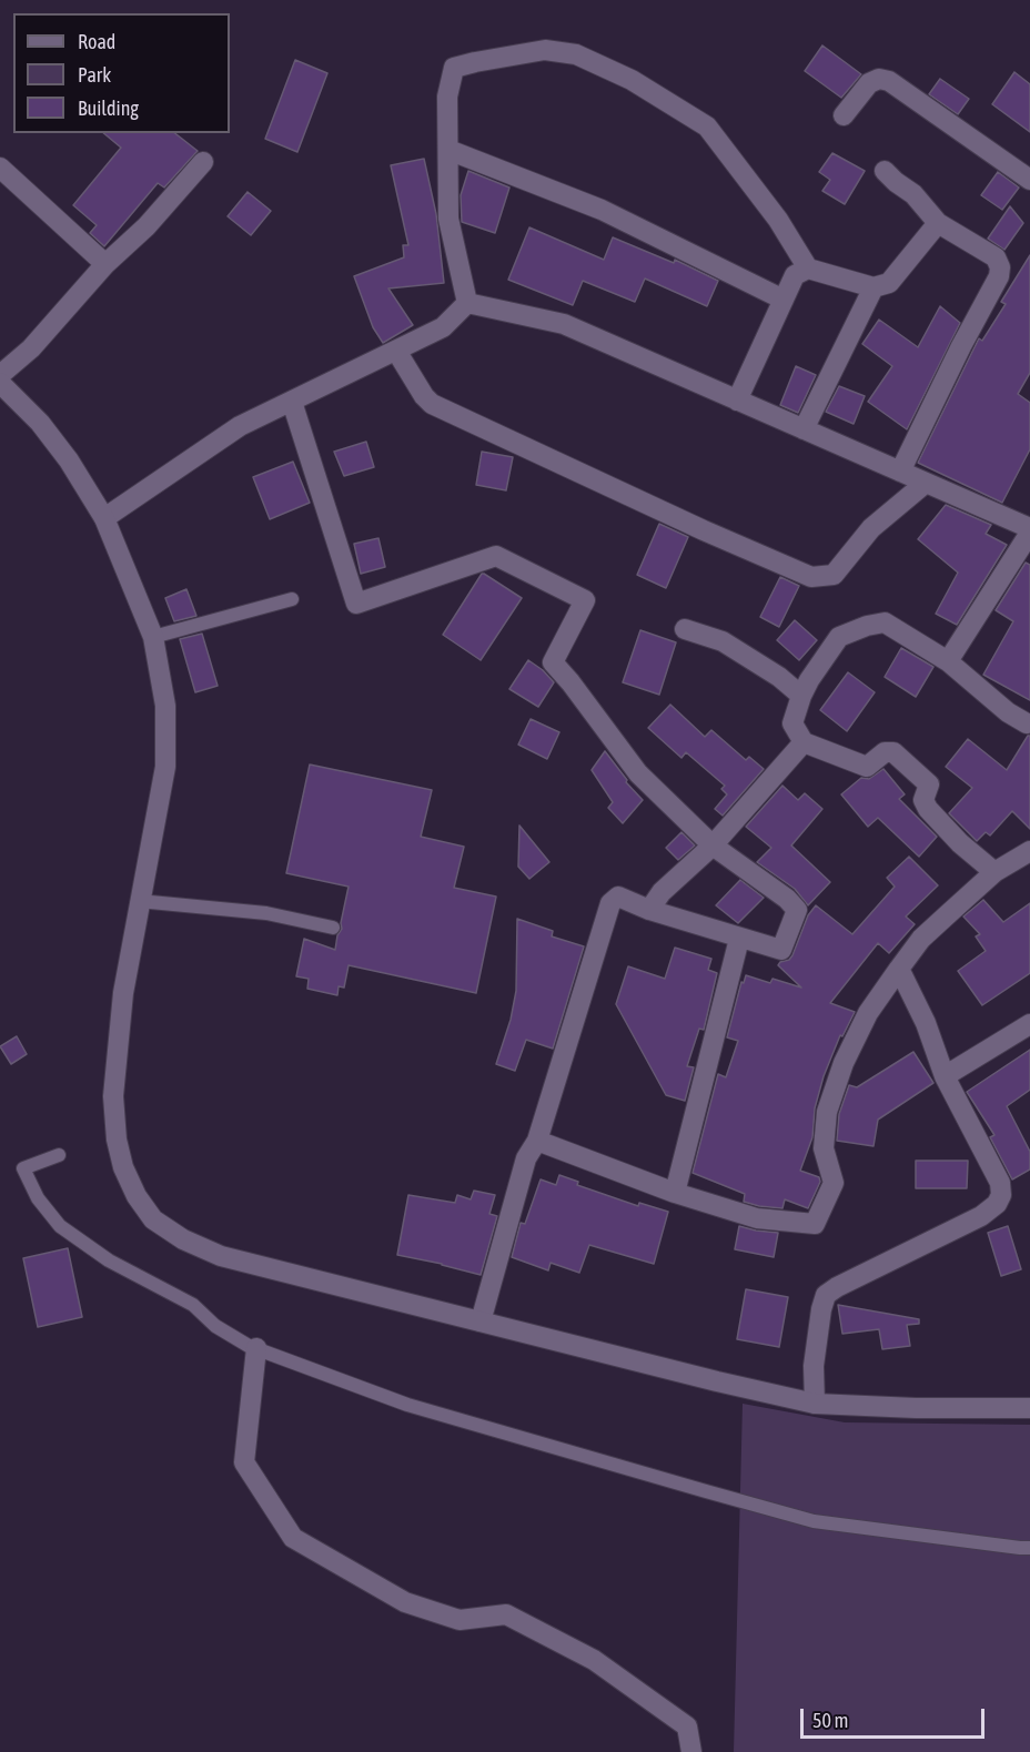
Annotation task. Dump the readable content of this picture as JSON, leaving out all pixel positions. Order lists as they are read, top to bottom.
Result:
{
  "legend": ["Road", "Park", "Building"],
  "scale_bar": "50 m"
}
